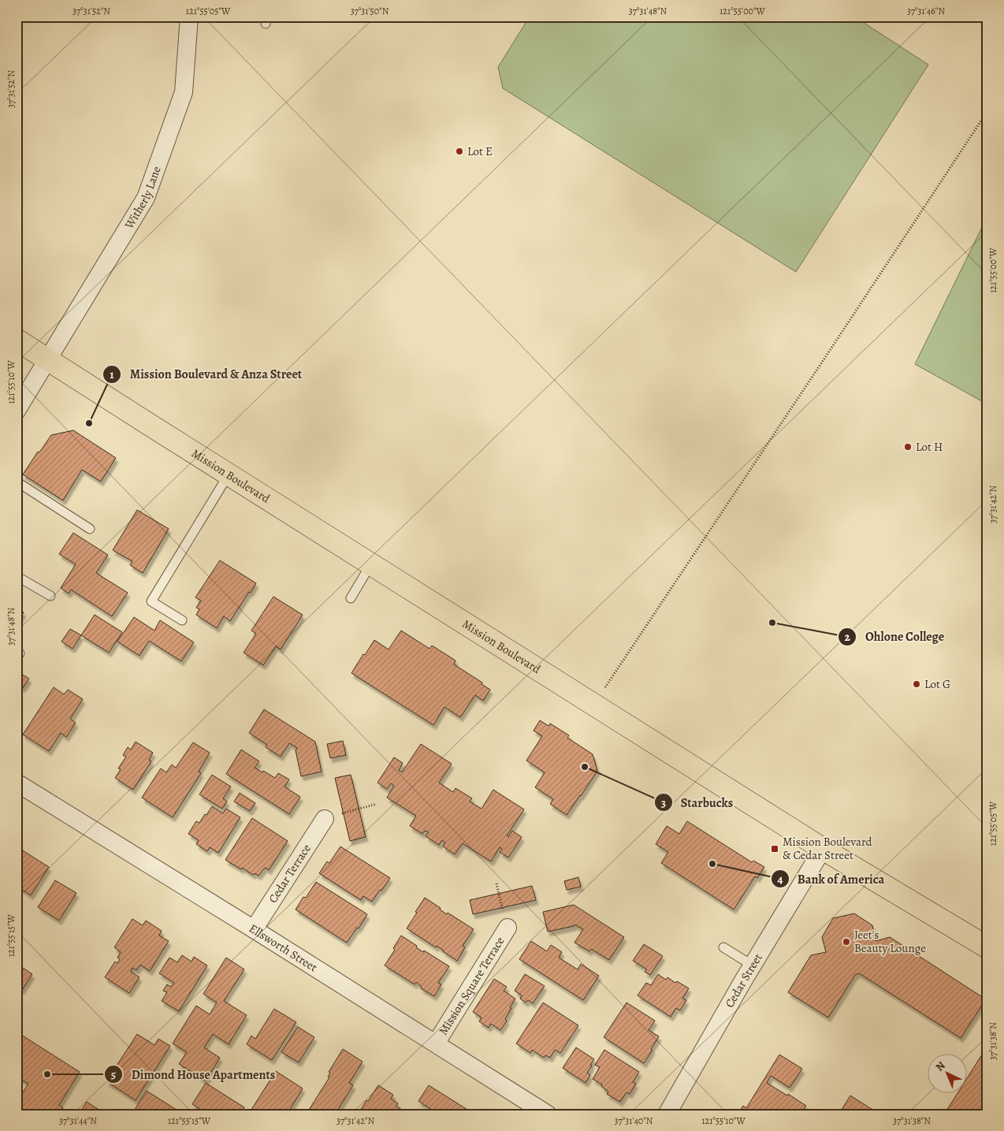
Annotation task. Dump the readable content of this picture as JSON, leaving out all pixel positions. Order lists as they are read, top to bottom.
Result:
{
  "streets": {
    "main road": ["Mission Boulevard"],
    "street": [
      "Witherly Lane",
      "Cedar Terrace",
      "Ellsworth Street",
      "Cedar Street",
      "Mission Square Terrace"
    ]
  },
  "crossings": [
    ["Witherly Lane", "Mission Boulevard"],
    ["Mission Boulevard", "Cedar Street"],
    ["Cedar Terrace", "Ellsworth Street"],
    ["Ellsworth Street", "Mission Square Terrace"]
  ],
  "places": {
    "other": [
      "Lot E",
      "Mission Boulevard & Anza Street",
      "Lot H",
      "Ohlone College",
      "Lot G",
      "Starbucks",
      "Bank of America",
      "Jeet's Beauty Lounge",
      "Dimond House Apartments"
    ],
    "transit": ["Mission Boulevard & Cedar Street"]
  },
  "north": "top left",
  "coordinates": [
    "37°31'52\"N",
    "121°55'05\"W",
    "37°31'50\"N",
    "37°31'48\"N",
    "121°55'00\"W",
    "37°31'46\"N",
    "121°55'10\"W",
    "37°31'42\"N",
    "121°55'15\"W",
    "37°31'38\"N",
    "37°31'44\"N",
    "37°31'40\"N"
  ]
}
